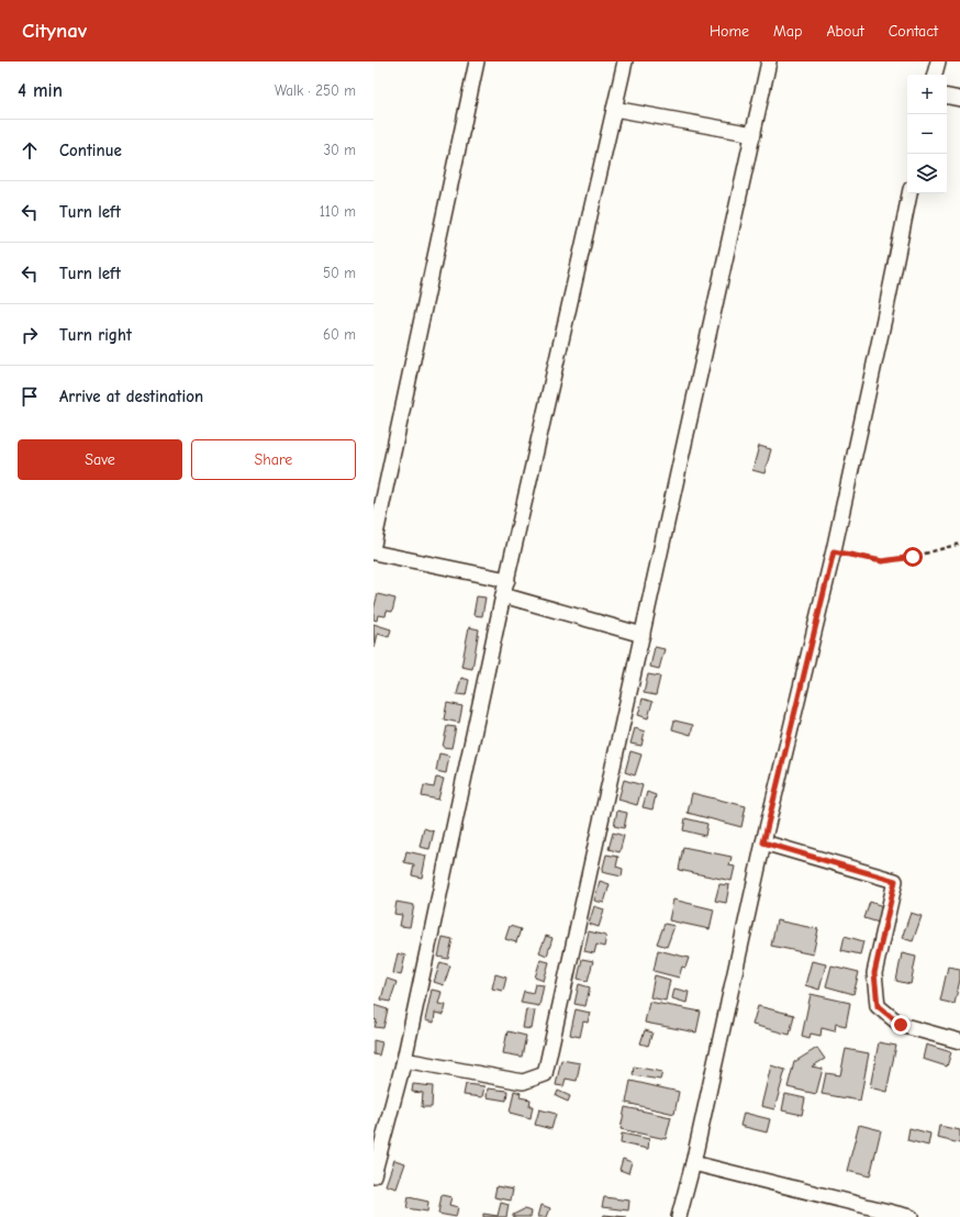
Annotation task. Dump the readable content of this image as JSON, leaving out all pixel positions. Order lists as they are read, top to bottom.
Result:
{
  "page": {
    "header": "Citynav",
    "nav": [
      "Home",
      "Map",
      "About",
      "Contact"
    ],
    "heading": ["4 min", "Walk · 250 m"],
    "map_buttons": ["+", "−"],
    "list": [
      ["Continue", "30 m"],
      ["Turn left", "110 m"],
      ["Turn left", "50 m"],
      ["Turn right", "60 m"],
      "Arrive at destination"
    ],
    "buttons": ["Save", "Share"]
  }
}
